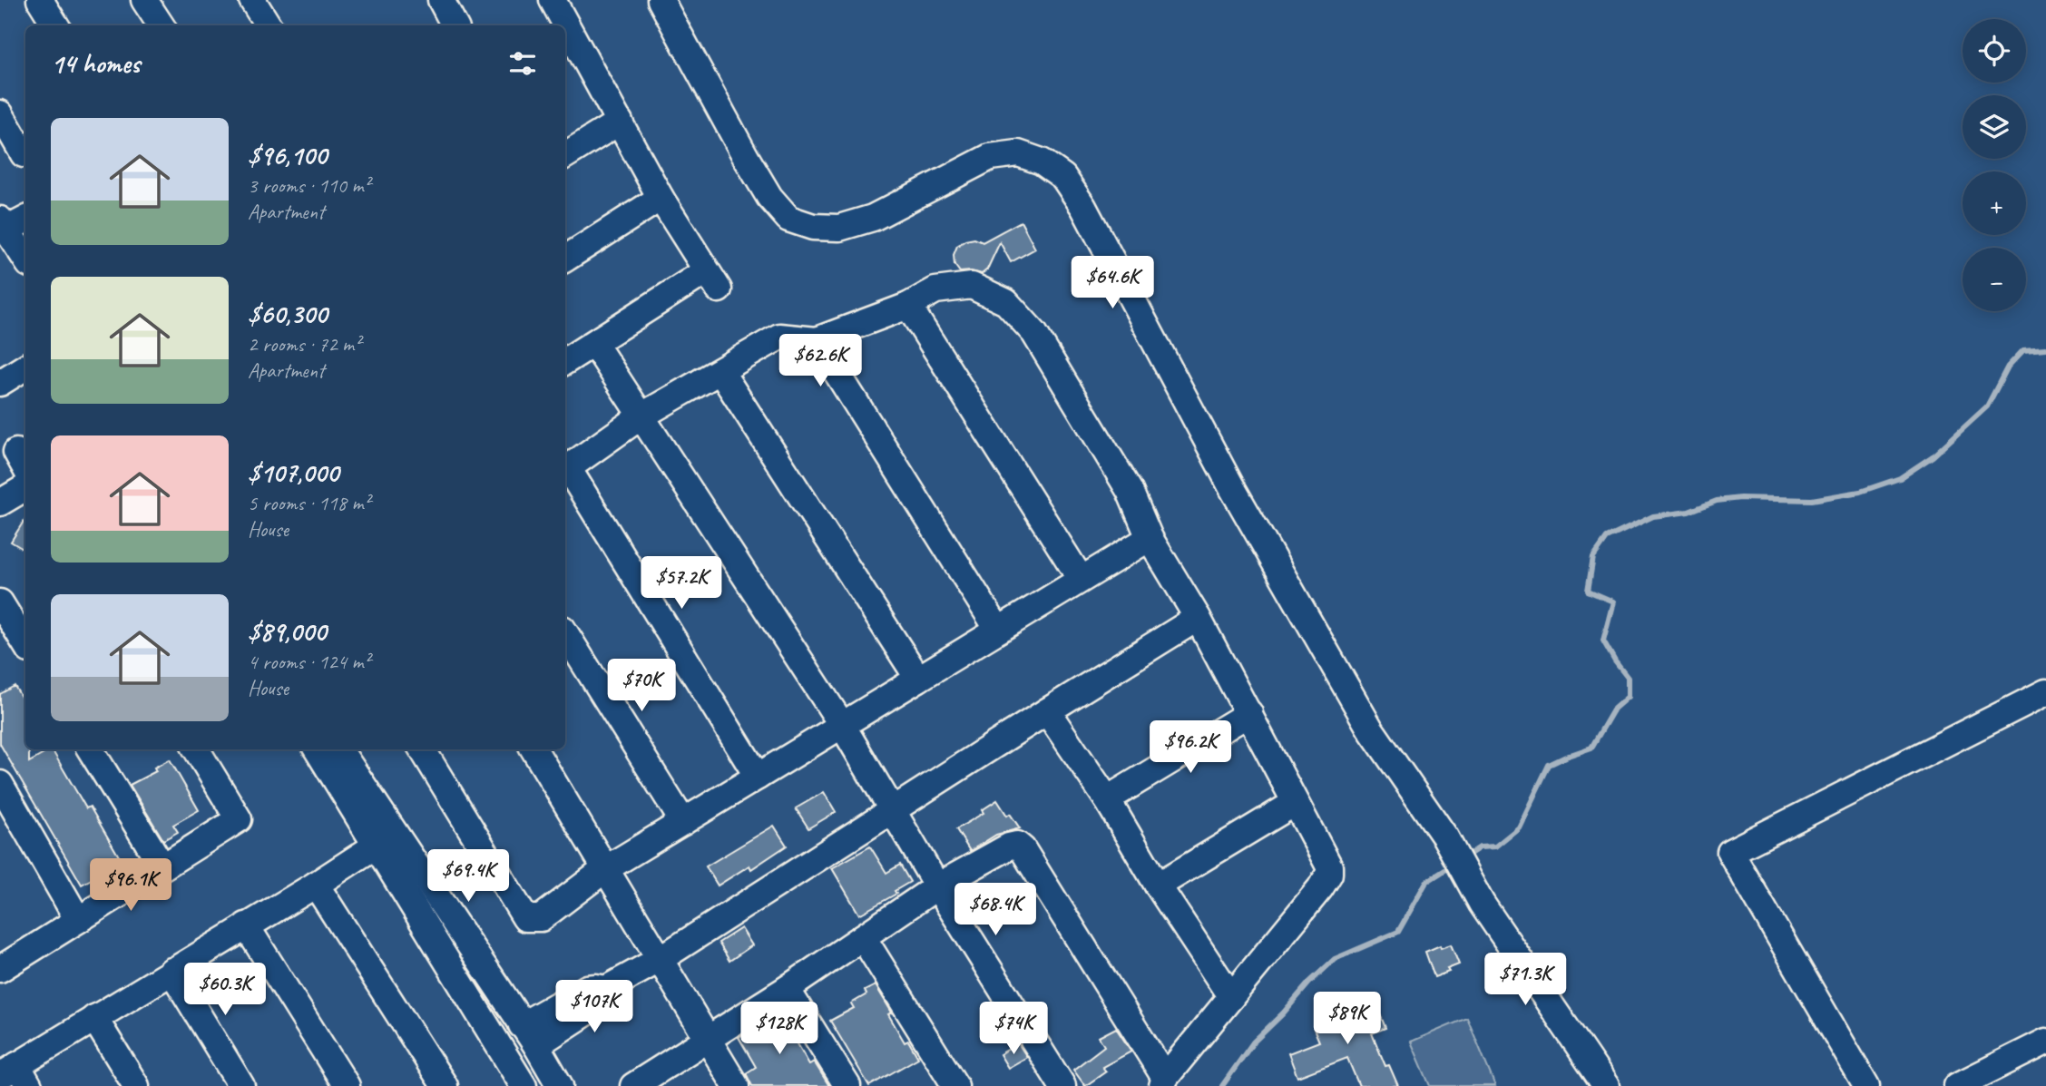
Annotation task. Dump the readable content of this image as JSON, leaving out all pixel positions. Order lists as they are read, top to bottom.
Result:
{
  "page": {
    "map_buttons": ["+", "−"],
    "heading": "14 homes",
    "list": [
      {
        "name": "$96,100",
        "note": "3 rooms · 110 m² · Apartment"
      },
      {
        "name": "$60,300",
        "note": "2 rooms · 72 m² · Apartment"
      },
      {
        "name": "$107,000",
        "note": "5 rooms · 118 m² · House"
      },
      {
        "name": "$89,000",
        "note": "4 rooms · 124 m² · House"
      }
    ],
    "price": [
      "$64.6K",
      "$62.6K",
      "$57.2K",
      "$70K",
      "$96.2K",
      "$69.4K",
      "$96.1K",
      "$68.4K",
      "$71.3K",
      "$60.3K",
      "$107K",
      "$89K",
      "$128K",
      "$74K"
    ]
  }
}
